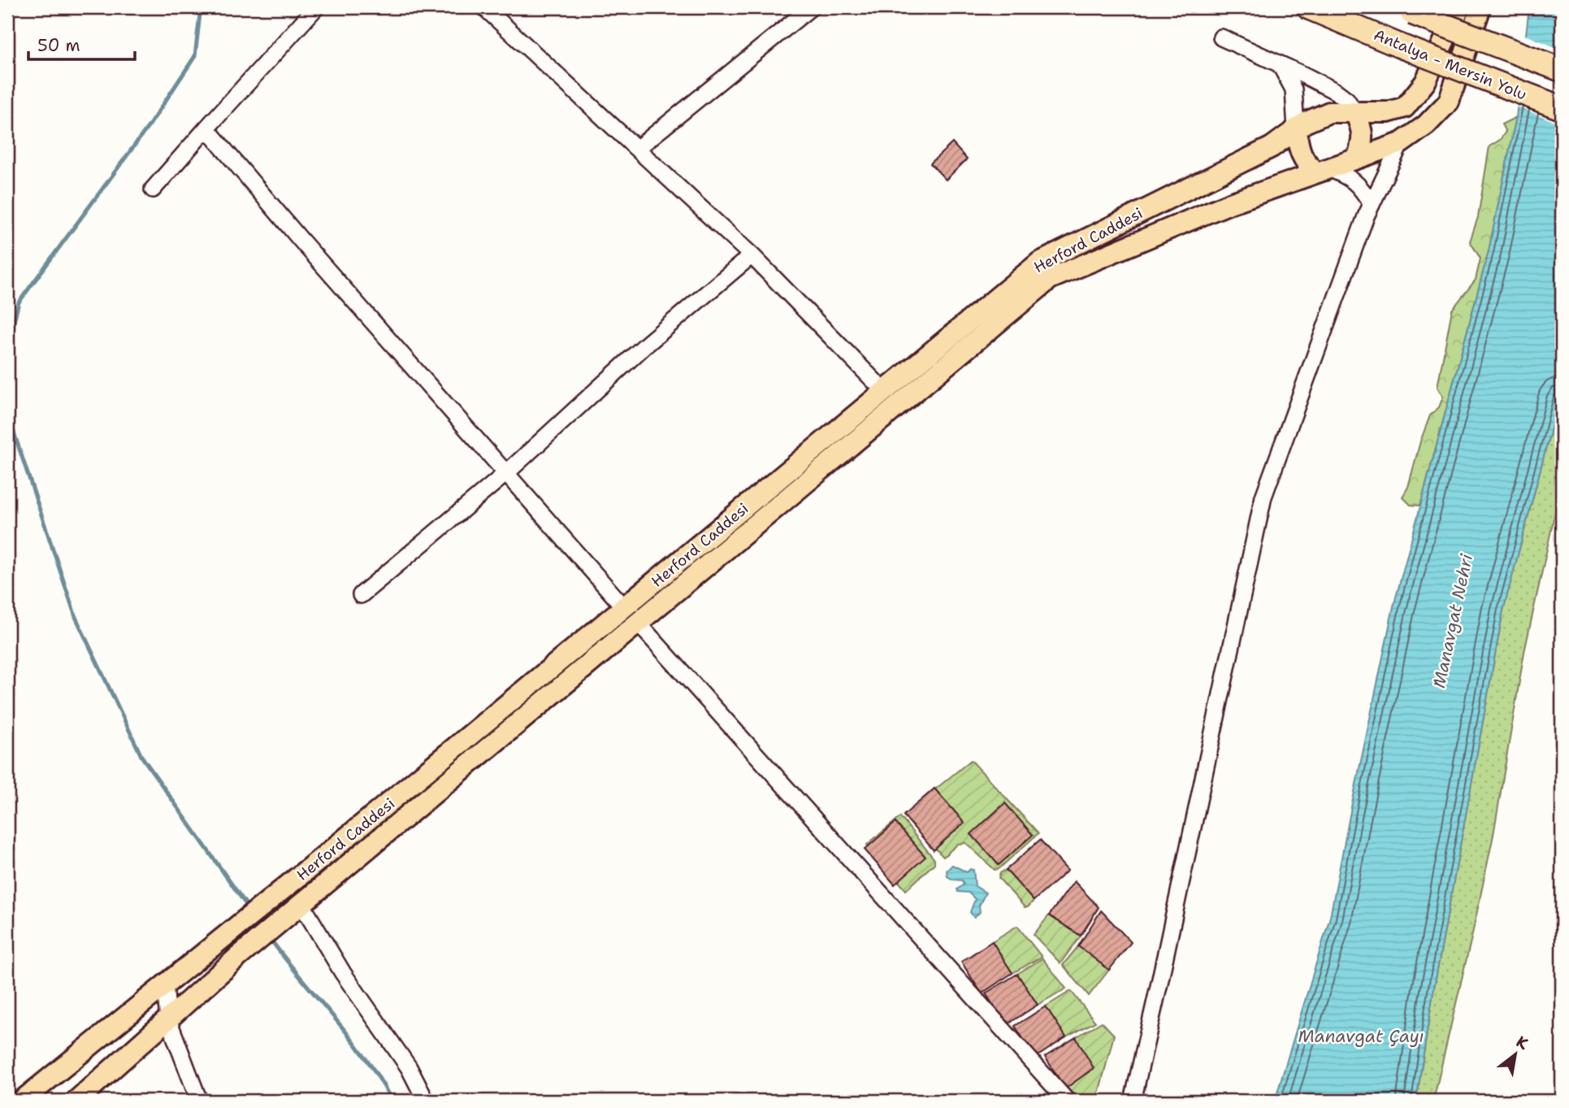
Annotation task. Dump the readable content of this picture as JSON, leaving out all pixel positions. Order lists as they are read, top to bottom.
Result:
{
  "streets": {
    "highway": ["Antalya - Mersin Yolu"],
    "main road": ["Herford Caddesi"]
  },
  "water": ["Manavgat Nehri", "Manavgat Çayı"],
  "scale_bar": "50 m",
  "north": "top right"
}
